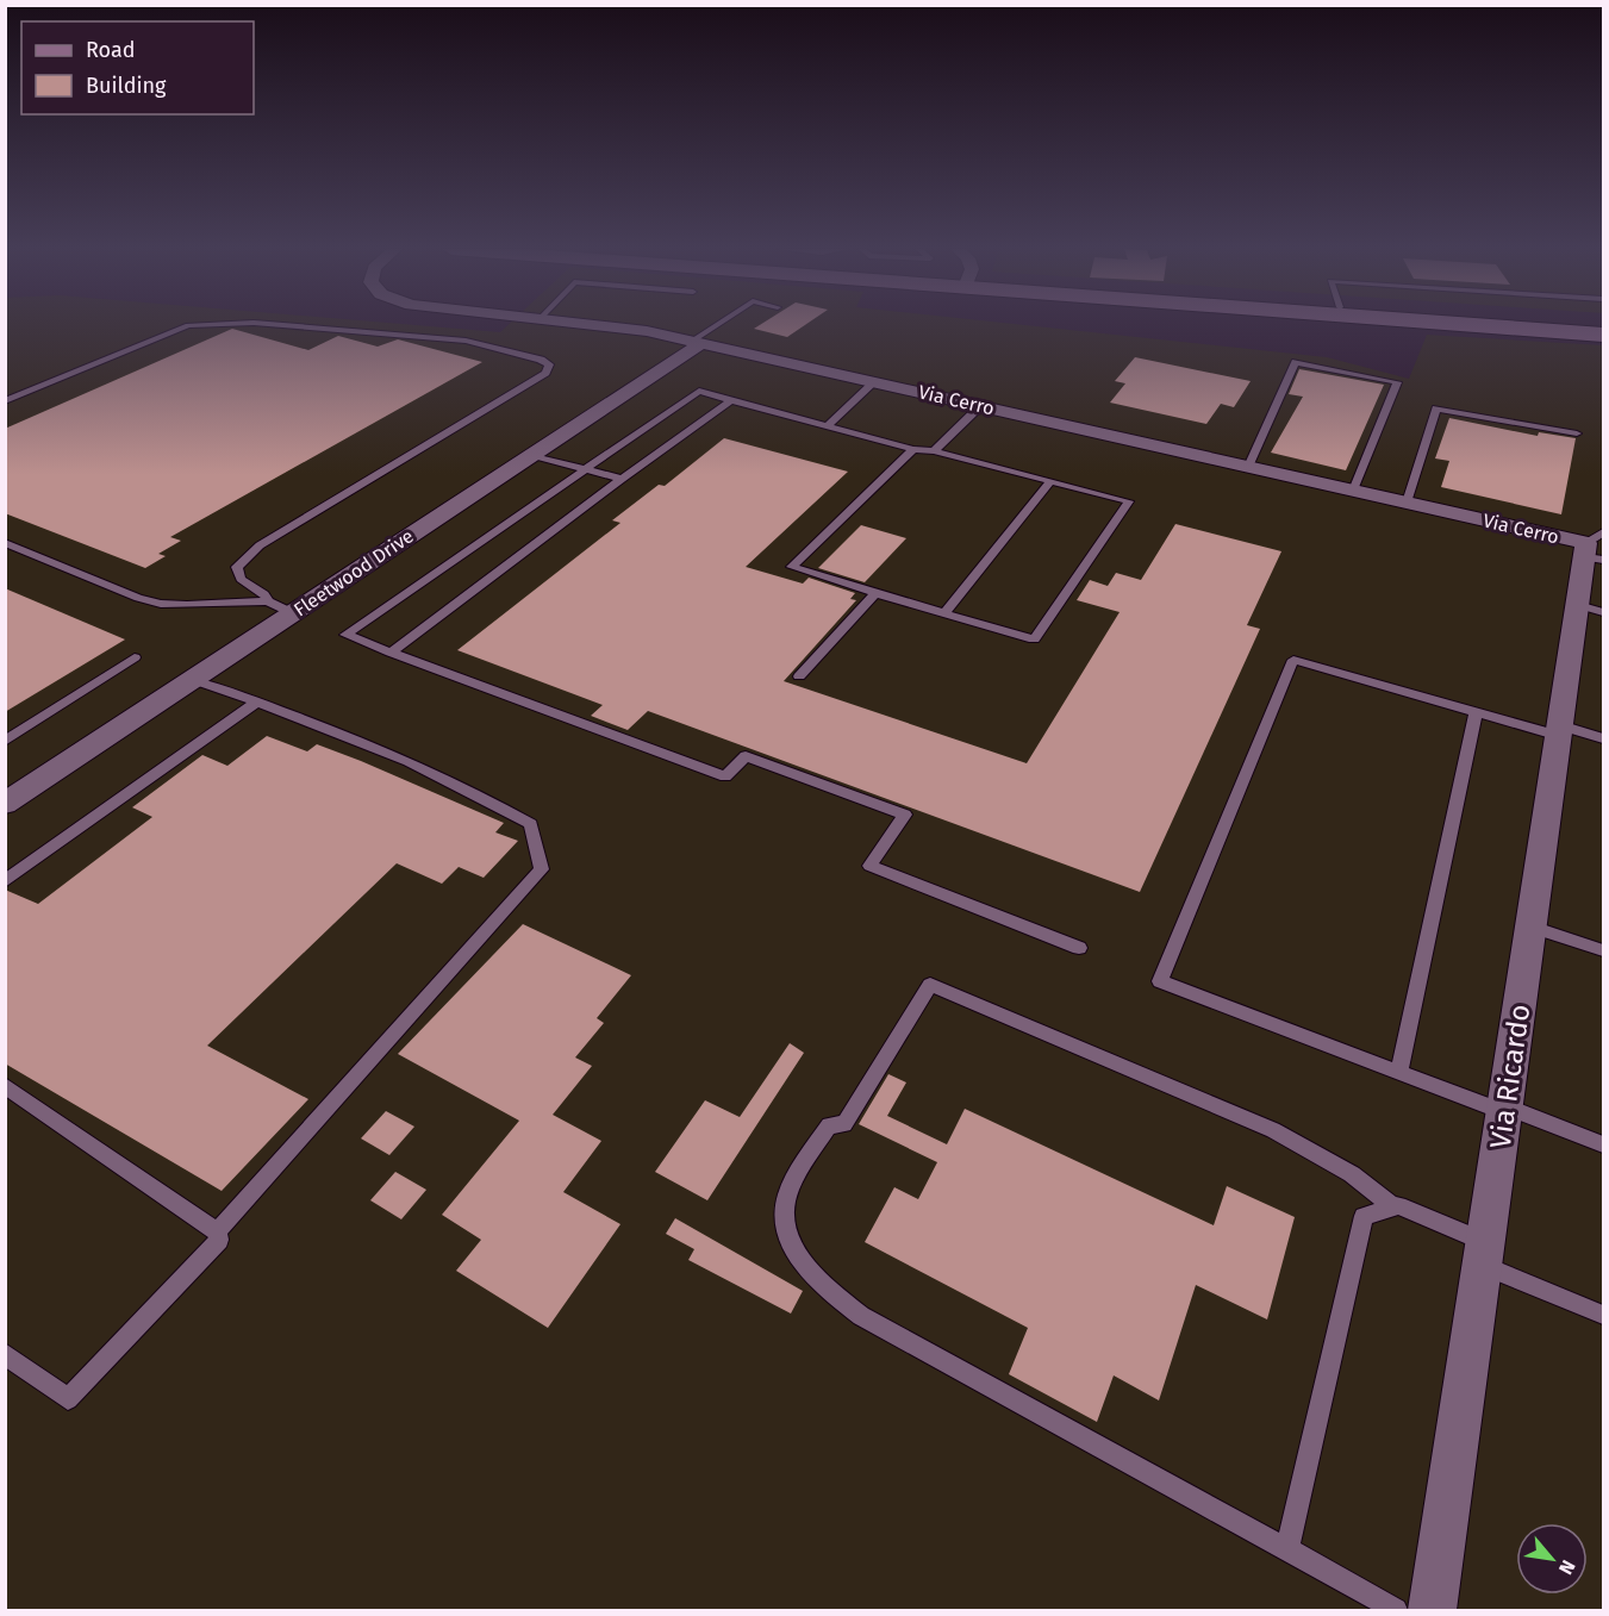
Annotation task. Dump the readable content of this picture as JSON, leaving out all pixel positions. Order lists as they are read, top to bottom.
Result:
{
  "streets": {
    "street": ["Via Cerro", "Fleetwood Drive", "Via Ricardo"]
  },
  "crossings": [
    ["Via Cerro", "Fleetwood Drive"],
    ["Via Cerro", "Via Ricardo"]
  ],
  "legend": ["Road", "Building"],
  "north": "bottom right"
}
